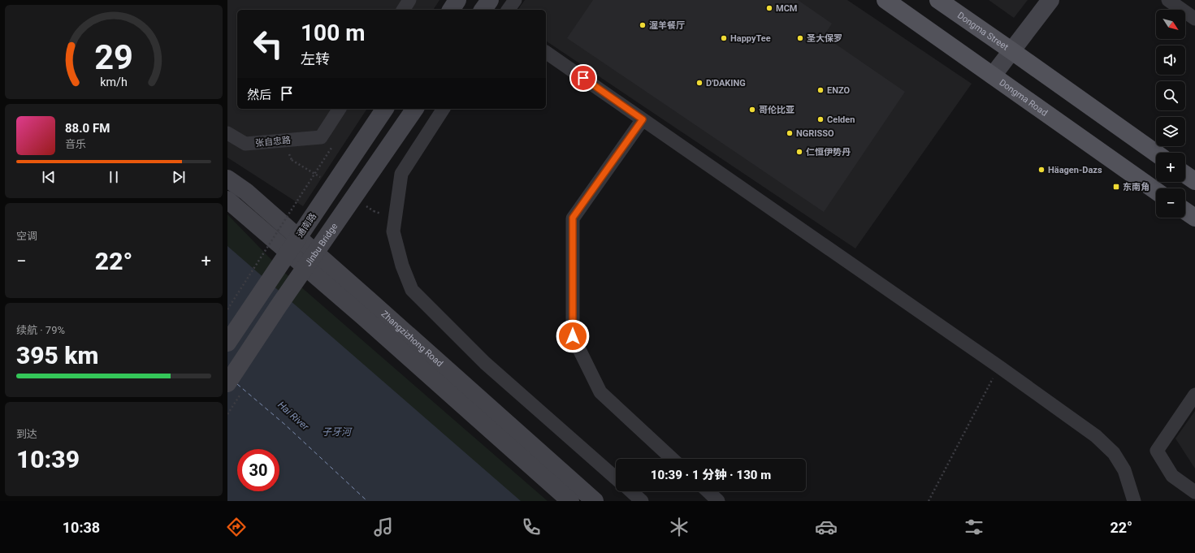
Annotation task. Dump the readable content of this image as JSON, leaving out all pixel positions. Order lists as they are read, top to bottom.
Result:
{
  "streets": {
    "main road": ["Dongma Street", "Dongma Road"],
    "street": [
      "张自忠路",
      "通南路",
      "Jinbu Bridge",
      "Zhangzizhong Road"
    ]
  },
  "water": ["Hai River", "子牙河"],
  "places": {
    "other": [
      "MCM",
      "渥羊餐厅",
      "HappyTee",
      "圣大保罗",
      "D'DAKING",
      "ENZO",
      "哥伦比亚",
      "Celden",
      "NGRISSO",
      "仁恒伊势丹",
      "Häagen-Dazs"
    ],
    "transit": ["东南角"]
  },
  "north": "bottom right",
  "page": {
    "map_buttons": ["+", "−"],
    "turn": ["100 m", "左转"],
    "then": "然后",
    "song": ["88.0 FM", "音乐"],
    "tile": [
      "空调",
      ["续航 · 79%", "395 km"],
      ["到达", "10:39"]
    ],
    "heat": ["−", "22°", "+"],
    "limit": "30",
    "trip": "10:39 · 1 分钟 · 130 m",
    "tabs": ["10:38", "22°"],
    "gauge": ["29", "km/h"]
  }
}
